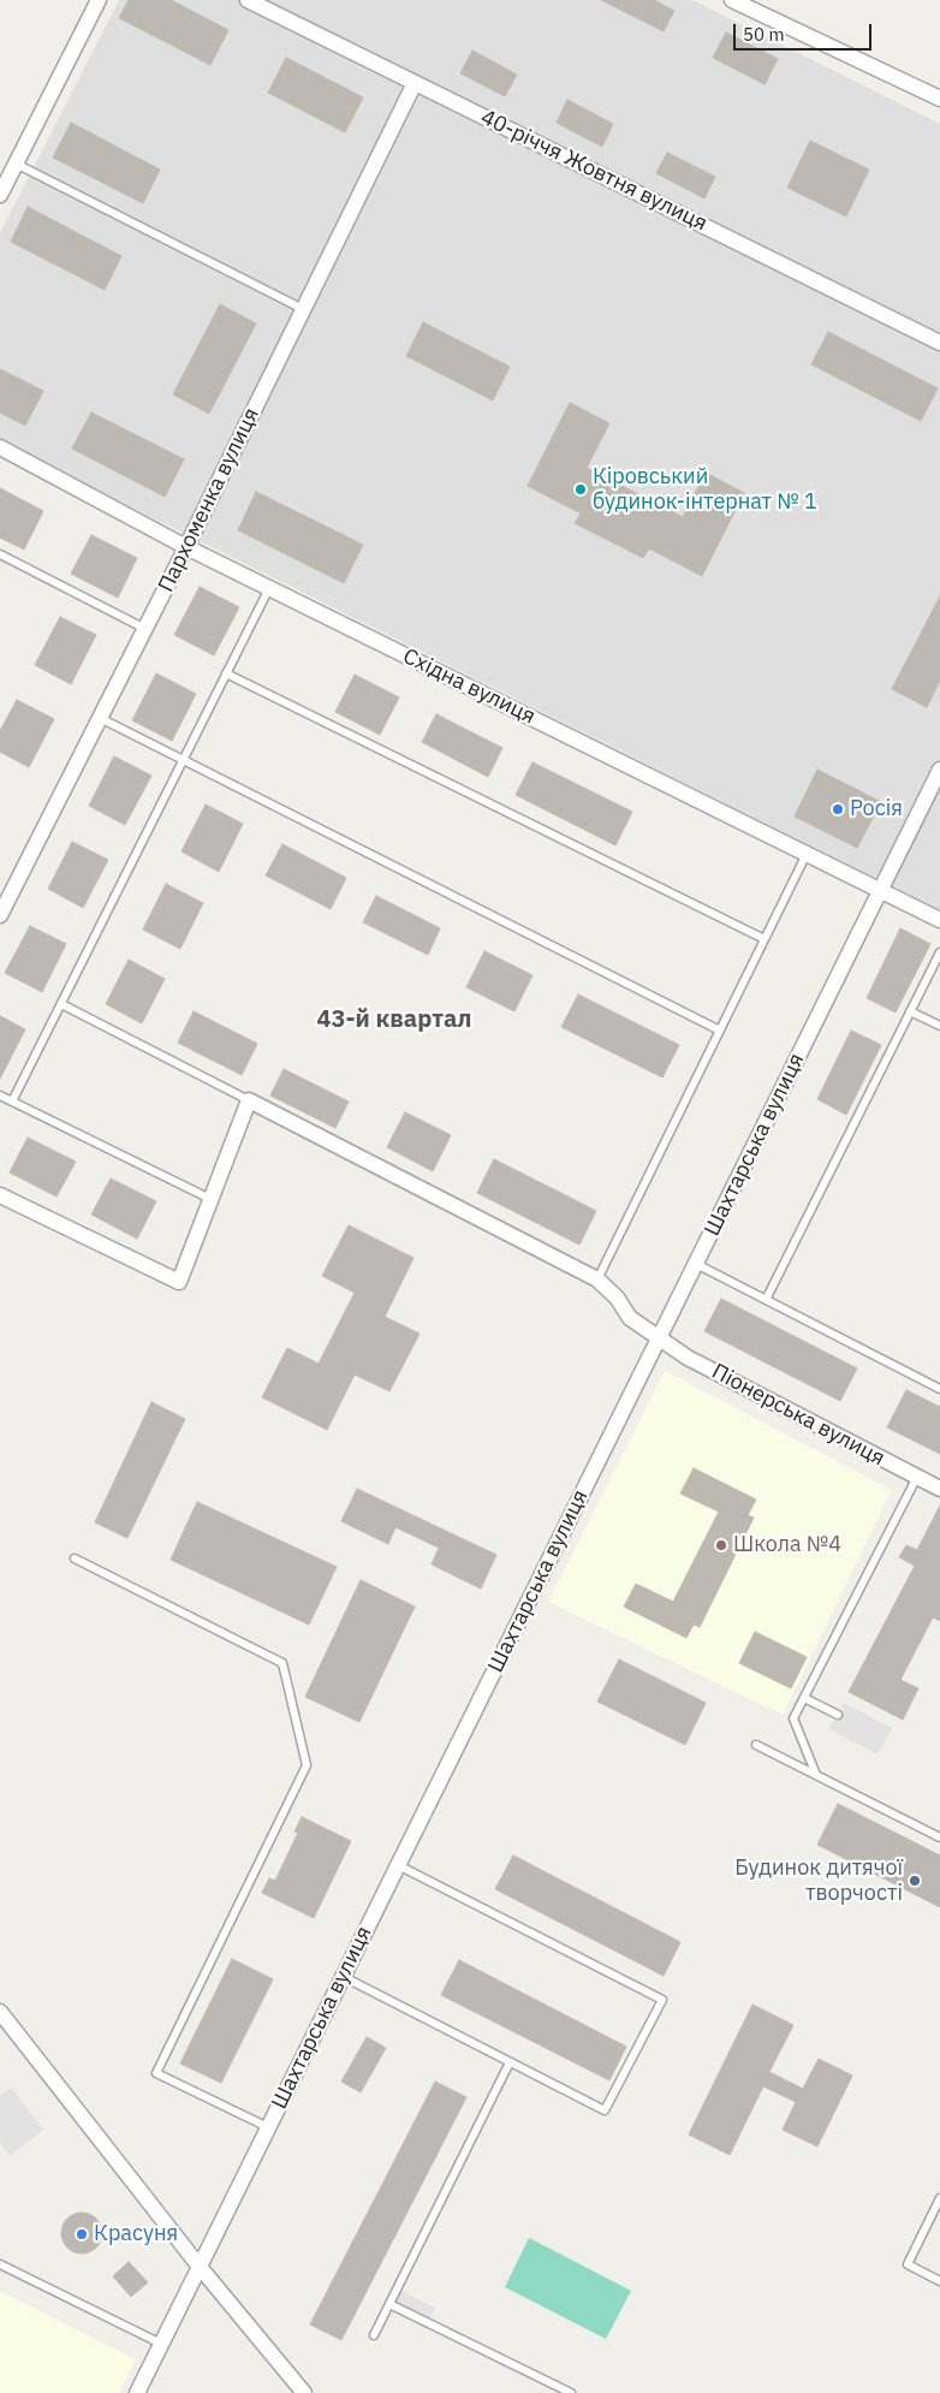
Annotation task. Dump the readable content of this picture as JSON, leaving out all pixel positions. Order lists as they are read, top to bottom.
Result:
{
  "streets": {
    "street": [
      "40-річчя Жовтня вулиця",
      "Пархоменка вулиця",
      "Східна вулиця",
      "Шахтарська вулиця",
      "Піонерська вулиця"
    ]
  },
  "crossings": [
    ["40-річчя Жовтня вулиця", "Пархоменка вулиця"],
    ["Пархоменка вулиця", "Східна вулиця"],
    ["Східна вулиця", "Шахтарська вулиця"],
    ["Шахтарська вулиця", "Піонерська вулиця"]
  ],
  "districts": ["43-й квартал"],
  "places": [
    "Кіровський будинок-інтернат № 1",
    "Росія",
    "Школа №4",
    "Будинок дитячої творчості",
    "Красуня"
  ],
  "scale_bar": "50 m"
}
